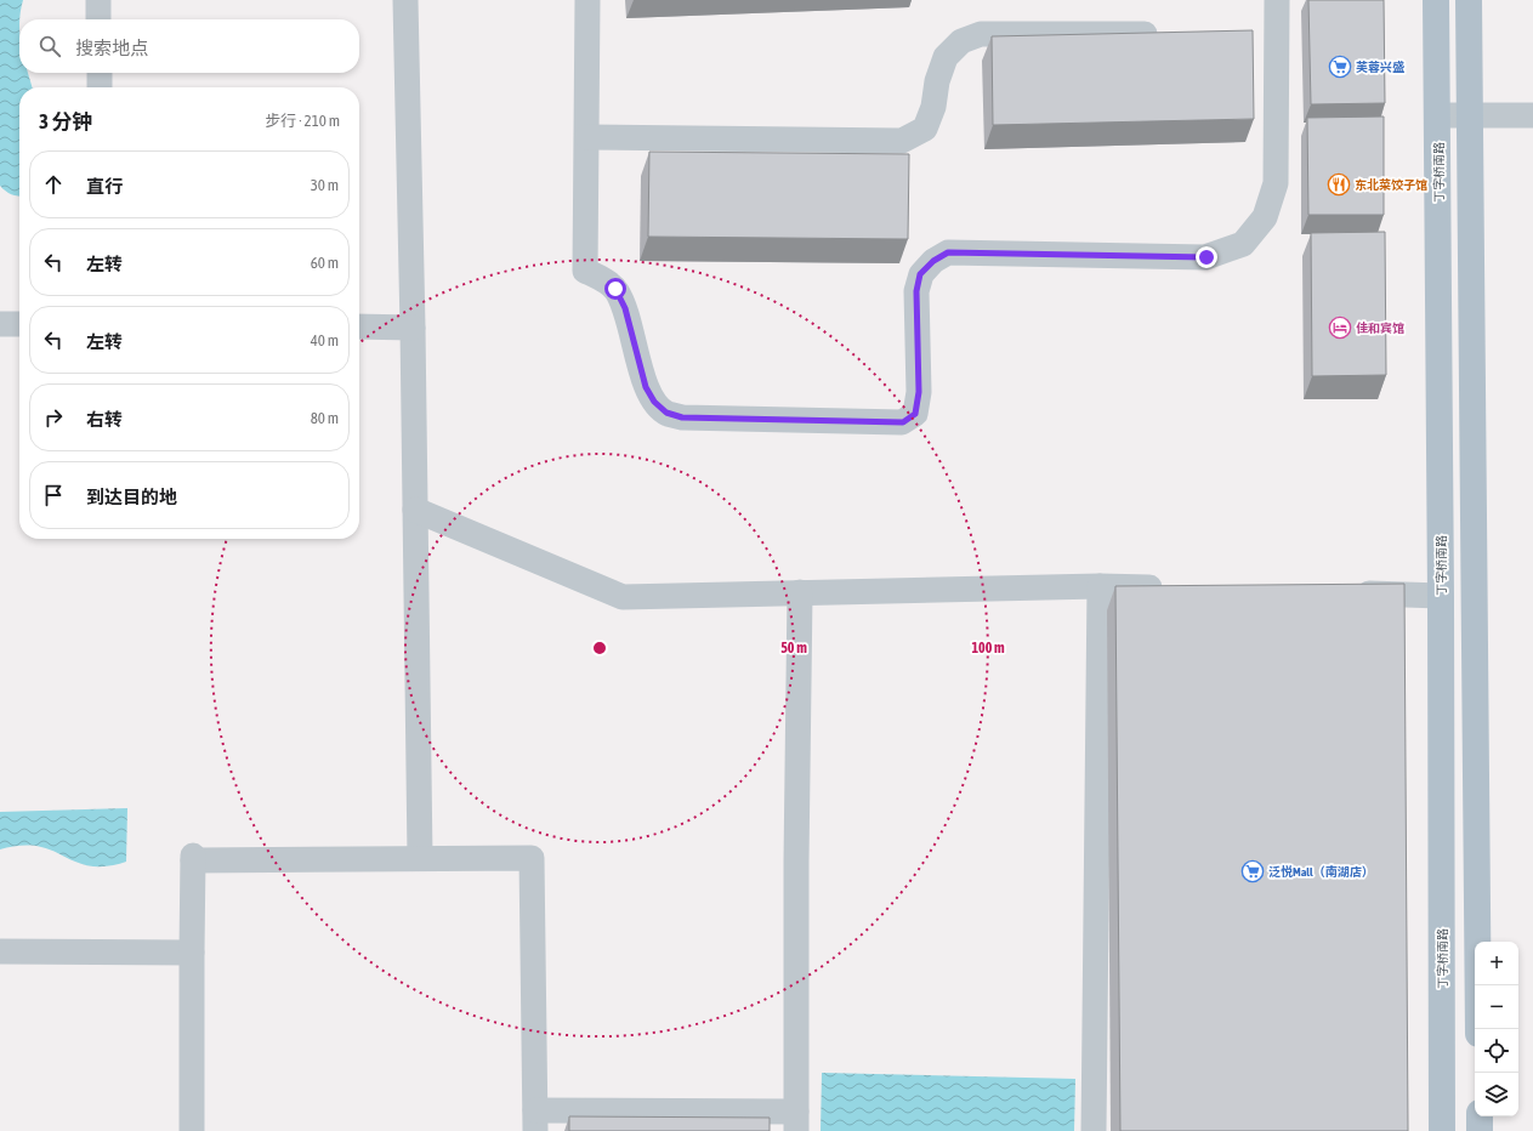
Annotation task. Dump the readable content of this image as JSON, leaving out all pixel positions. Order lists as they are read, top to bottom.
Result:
{
  "streets": {
    "main road": ["丁字桥南路"]
  },
  "places": {
    "supermarket": ["芙蓉兴盛", "泛悦Mall（南湖店）"],
    "restaurant": ["东北菜饺子馆"],
    "hotel": ["佳和宾馆"]
  },
  "page": {
    "search": "搜索地点",
    "heading": ["3 分钟", "步行 · 210 m"],
    "list": [
      ["直行", "30 m"],
      ["左转", "60 m"],
      ["左转", "40 m"],
      ["右转", "80 m"],
      "到达目的地"
    ],
    "map_buttons": ["+", "−"]
  },
  "rings": ["50 m", "100 m"]
}
